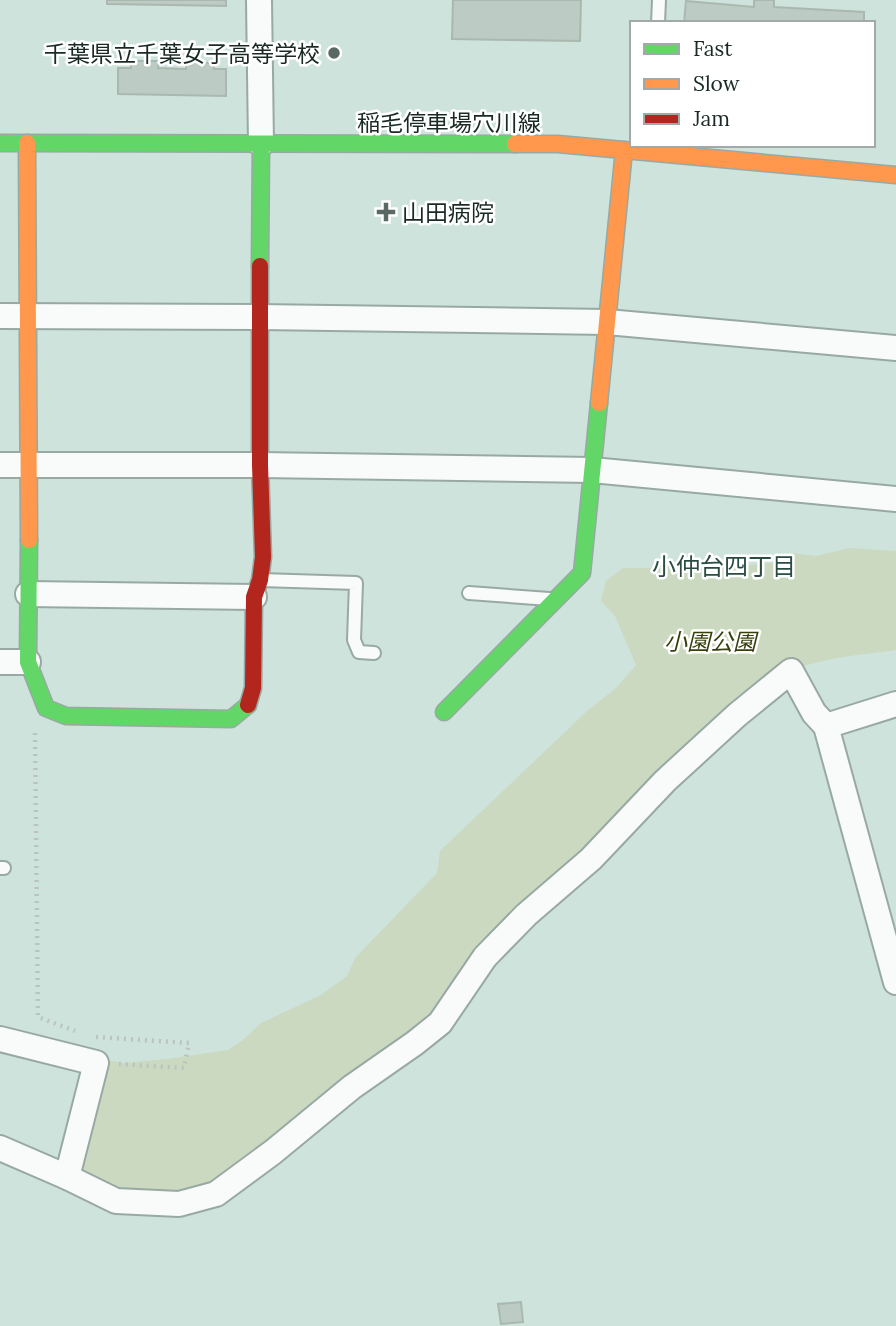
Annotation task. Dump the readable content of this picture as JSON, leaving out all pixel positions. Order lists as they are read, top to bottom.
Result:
{
  "streets": {
    "street": ["稲毛停車場穴川線"]
  },
  "districts": ["小仲台四丁目"],
  "parks": ["小園公園"],
  "places": {
    "other": ["千葉県立千葉女子高等学校"],
    "health": ["山田病院"]
  },
  "legend": ["Fast", "Slow", "Jam"]
}
